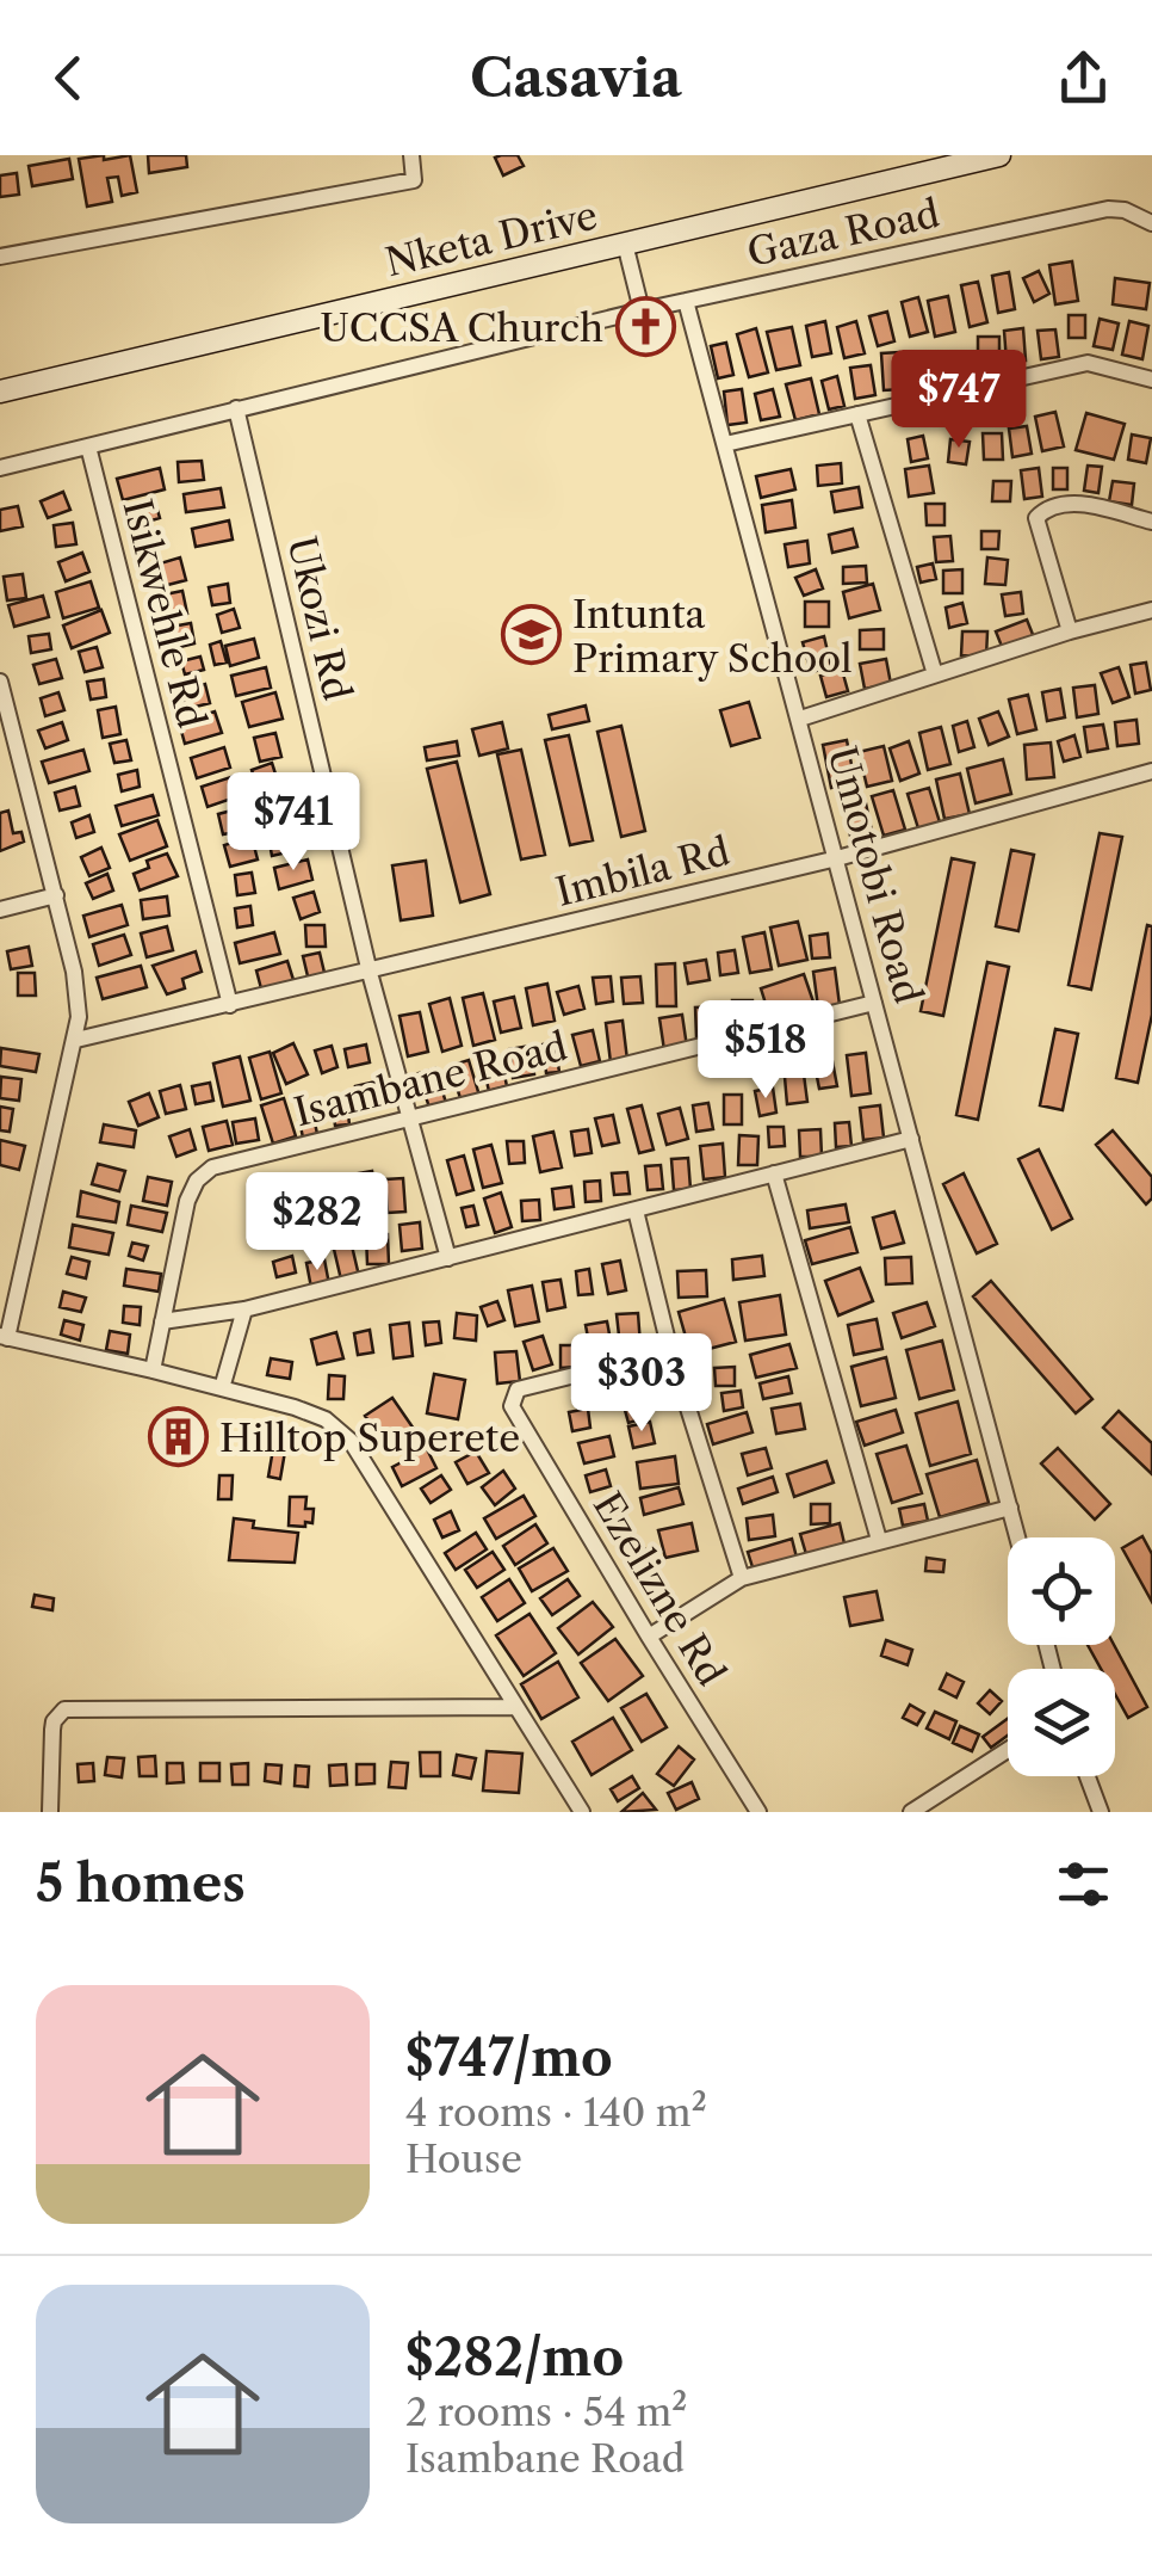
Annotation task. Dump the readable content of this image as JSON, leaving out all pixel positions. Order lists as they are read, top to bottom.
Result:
{
  "streets": {
    "street": [
      "Gaza Road",
      "Nketa Drive",
      "Isikwehle Rd",
      "Ukozi Rd",
      "Imbila Rd",
      "Umotobi Road",
      "Isambane Road",
      "Ezelizne Rd"
    ]
  },
  "crossings": [
    ["Gaza Road", "Umotobi Road"],
    ["Isikwehle Rd", "Imbila Rd"],
    ["Ukozi Rd", "Imbila Rd"],
    ["Ukozi Rd", "Isambane Road"],
    ["Imbila Rd", "Umotobi Road"],
    ["Umotobi Road", "Isambane Road"]
  ],
  "places": {
    "church": ["UCCSA Church"],
    "school or university": ["Intunta Primary School"],
    "building": ["Hilltop Superete"]
  },
  "page": {
    "header": "Casavia",
    "price": [
      "$747",
      "$741",
      "$518",
      "$282",
      "$303"
    ],
    "heading": "5 homes",
    "list": [
      {
        "name": "$747/mo",
        "note": "4 rooms · 140 m² · House"
      },
      {
        "name": "$282/mo",
        "note": "2 rooms · 54 m² · Isambane Road"
      }
    ]
  }
}
